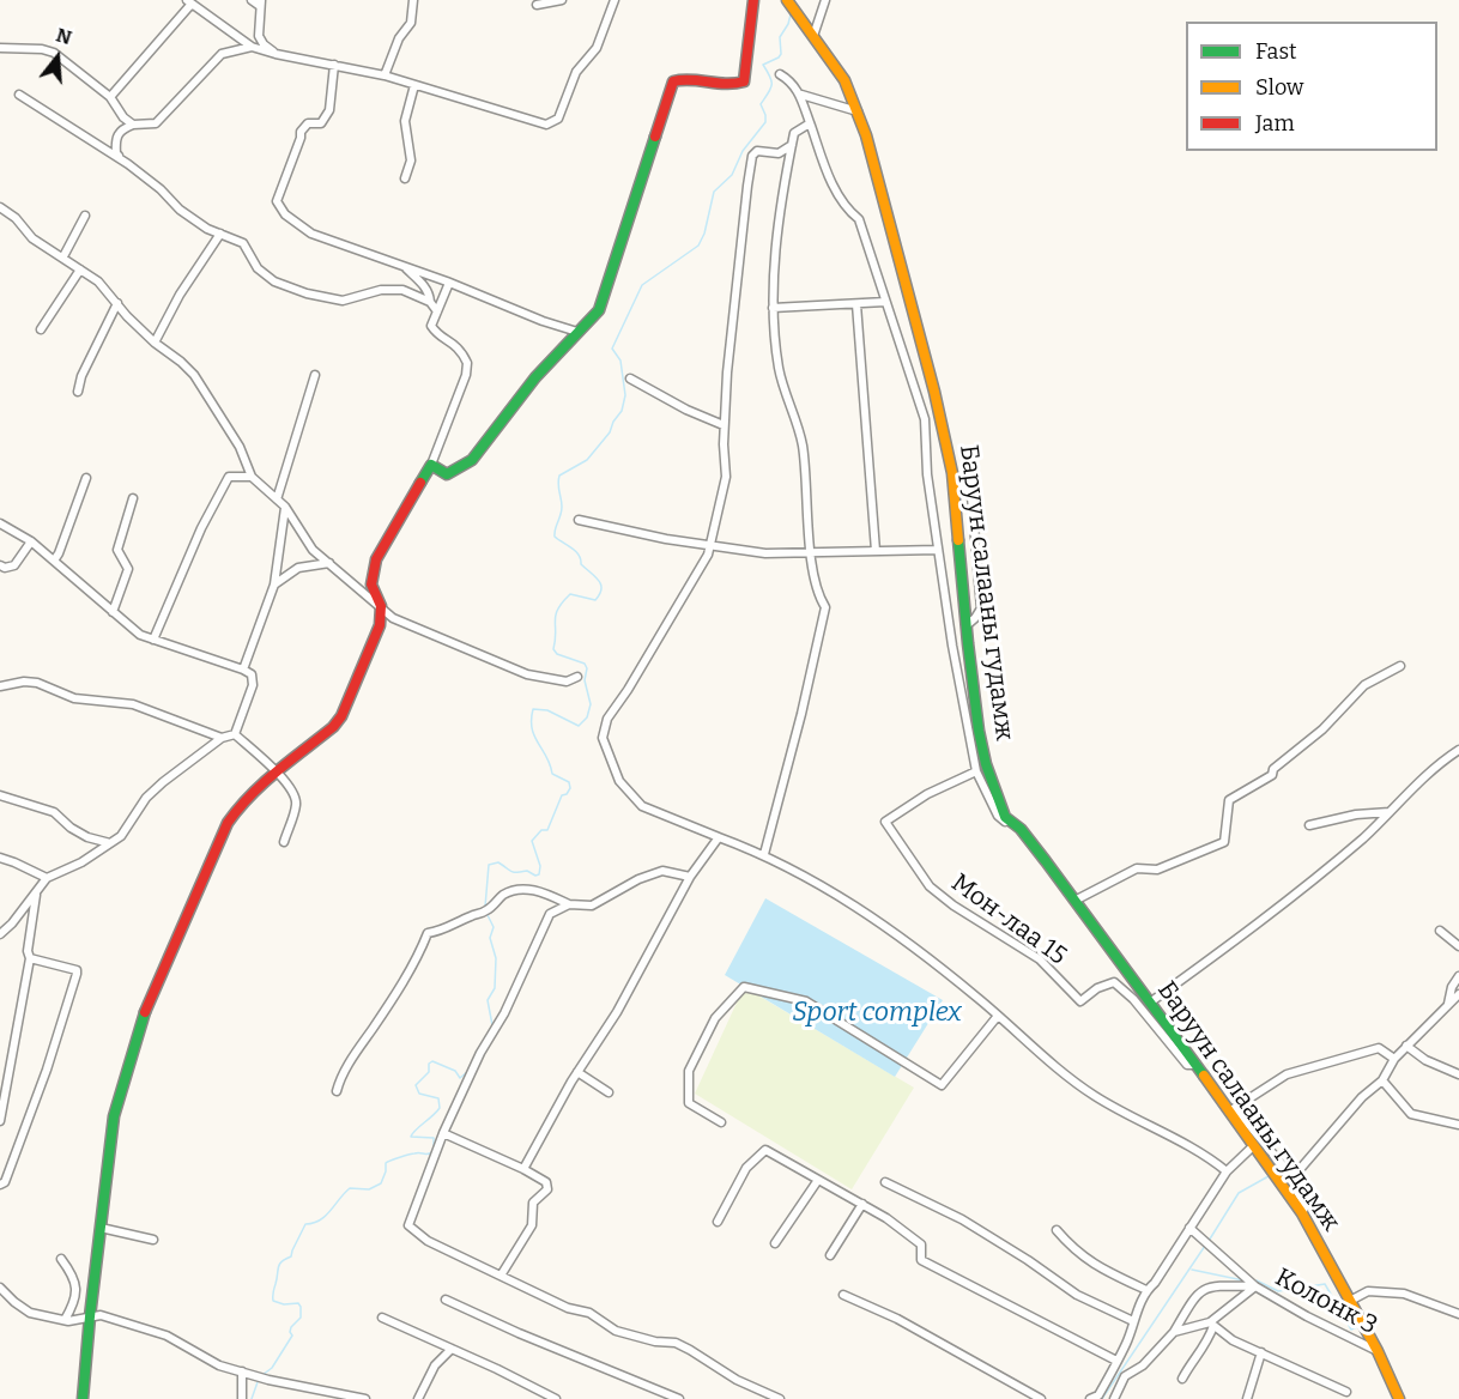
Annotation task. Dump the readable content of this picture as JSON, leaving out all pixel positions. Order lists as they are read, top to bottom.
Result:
{
  "streets": {
    "street": ["Баруун салааны гудамж", "Мон-лаа 15", "Колонк 3"]
  },
  "crossings": [
    ["Баруун салааны гудамж", "Мон-лаа 15"],
    ["Баруун салааны гудамж", "Колонк 3"]
  ],
  "water": ["Sport complex"],
  "legend": ["Fast", "Slow", "Jam"],
  "north": "top"
}
